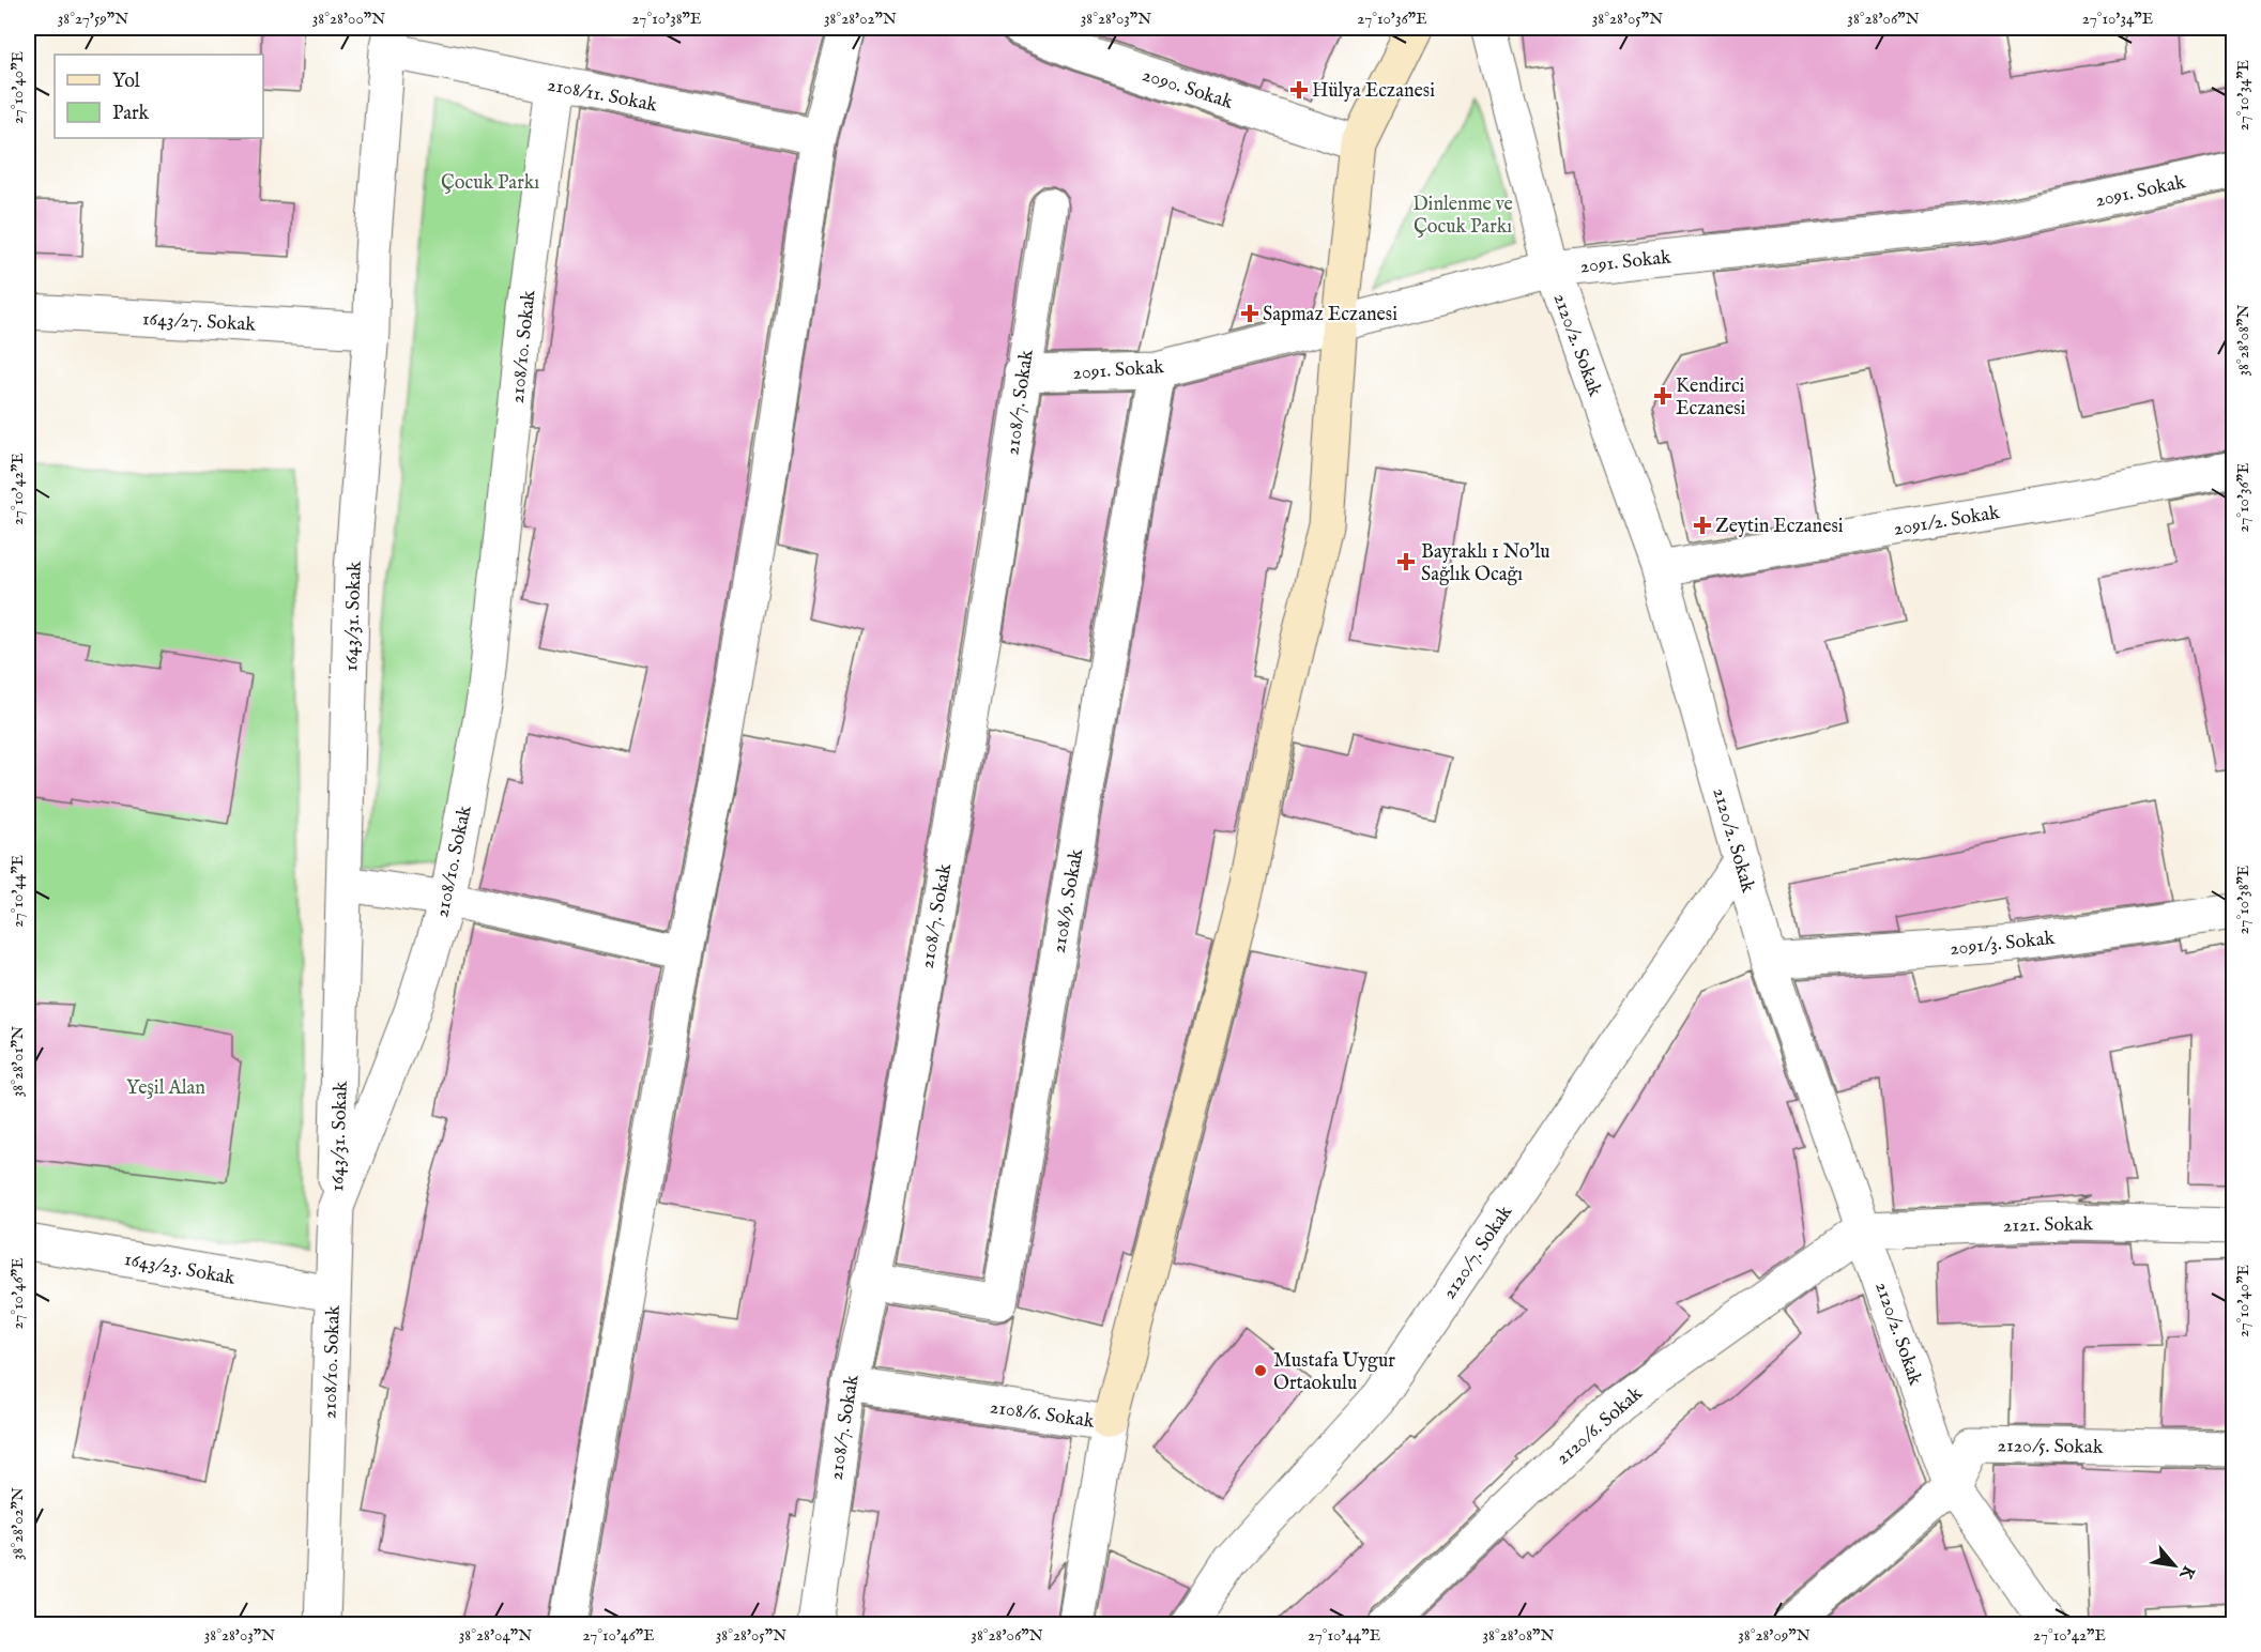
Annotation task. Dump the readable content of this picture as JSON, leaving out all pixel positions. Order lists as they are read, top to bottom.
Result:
{
  "streets": {
    "street": [
      "2090. Sokak",
      "2108/11. Sokak",
      "2091. Sokak",
      "1643/27. Sokak",
      "2120/2. Sokak",
      "2108/10. Sokak",
      "2108/7. Sokak",
      "2091/2. Sokak",
      "1643/31. Sokak",
      "2108/9. Sokak",
      "2091/3. Sokak",
      "2121. Sokak",
      "2120/7. Sokak",
      "1643/23. Sokak",
      "2108/6. Sokak",
      "2120/6. Sokak",
      "2120/5. Sokak"
    ]
  },
  "crossings": [
    ["2108/11. Sokak", "2108/10. Sokak"],
    ["2108/11. Sokak", "1643/31. Sokak"],
    ["2091. Sokak", "2120/2. Sokak"],
    ["2091. Sokak", "2108/7. Sokak"],
    ["2091. Sokak", "2108/9. Sokak"],
    ["1643/27. Sokak", "1643/31. Sokak"],
    ["2120/2. Sokak", "2091/2. Sokak"],
    ["2120/2. Sokak", "2091/3. Sokak"],
    ["2120/2. Sokak", "2121. Sokak"],
    ["2120/2. Sokak", "2120/7. Sokak"],
    ["2120/2. Sokak", "2120/6. Sokak"],
    ["2120/2. Sokak", "2120/5. Sokak"],
    ["2108/10. Sokak", "1643/31. Sokak"],
    ["2108/10. Sokak", "1643/23. Sokak"],
    ["2108/7. Sokak", "2108/9. Sokak"],
    ["2108/7. Sokak", "2108/6. Sokak"],
    ["2121. Sokak", "2120/6. Sokak"]
  ],
  "parks": ["Çocuk Parkı", "Dinlenme ve Çocuk Parkı", "Yeşil Alan"],
  "places": {
    "health": [
      "Hülya Eczanesi",
      "Sapmaz Eczanesi",
      "Kendirci Eczanesi",
      "Zeytin Eczanesi",
      "Bayraklı 1 No'lu Sağlık Ocağı"
    ],
    "other": ["Mustafa Uygur Ortaokulu"]
  },
  "legend": ["Yol", "Park"],
  "north": "bottom right",
  "coordinates": [
    "38°27'59\"N",
    "38°28'00\"N",
    "27°10'38\"E",
    "38°28'02\"N",
    "38°28'03\"N",
    "27°10'36\"E",
    "38°28'05\"N",
    "38°28'06\"N",
    "27°10'34\"E",
    "27°10'40\"E",
    "38°28'08\"N",
    "27°10'42\"E",
    "27°10'44\"E",
    "38°28'01\"N",
    "27°10'46\"E",
    "38°28'04\"N",
    "38°28'09\"N"
  ]
}
